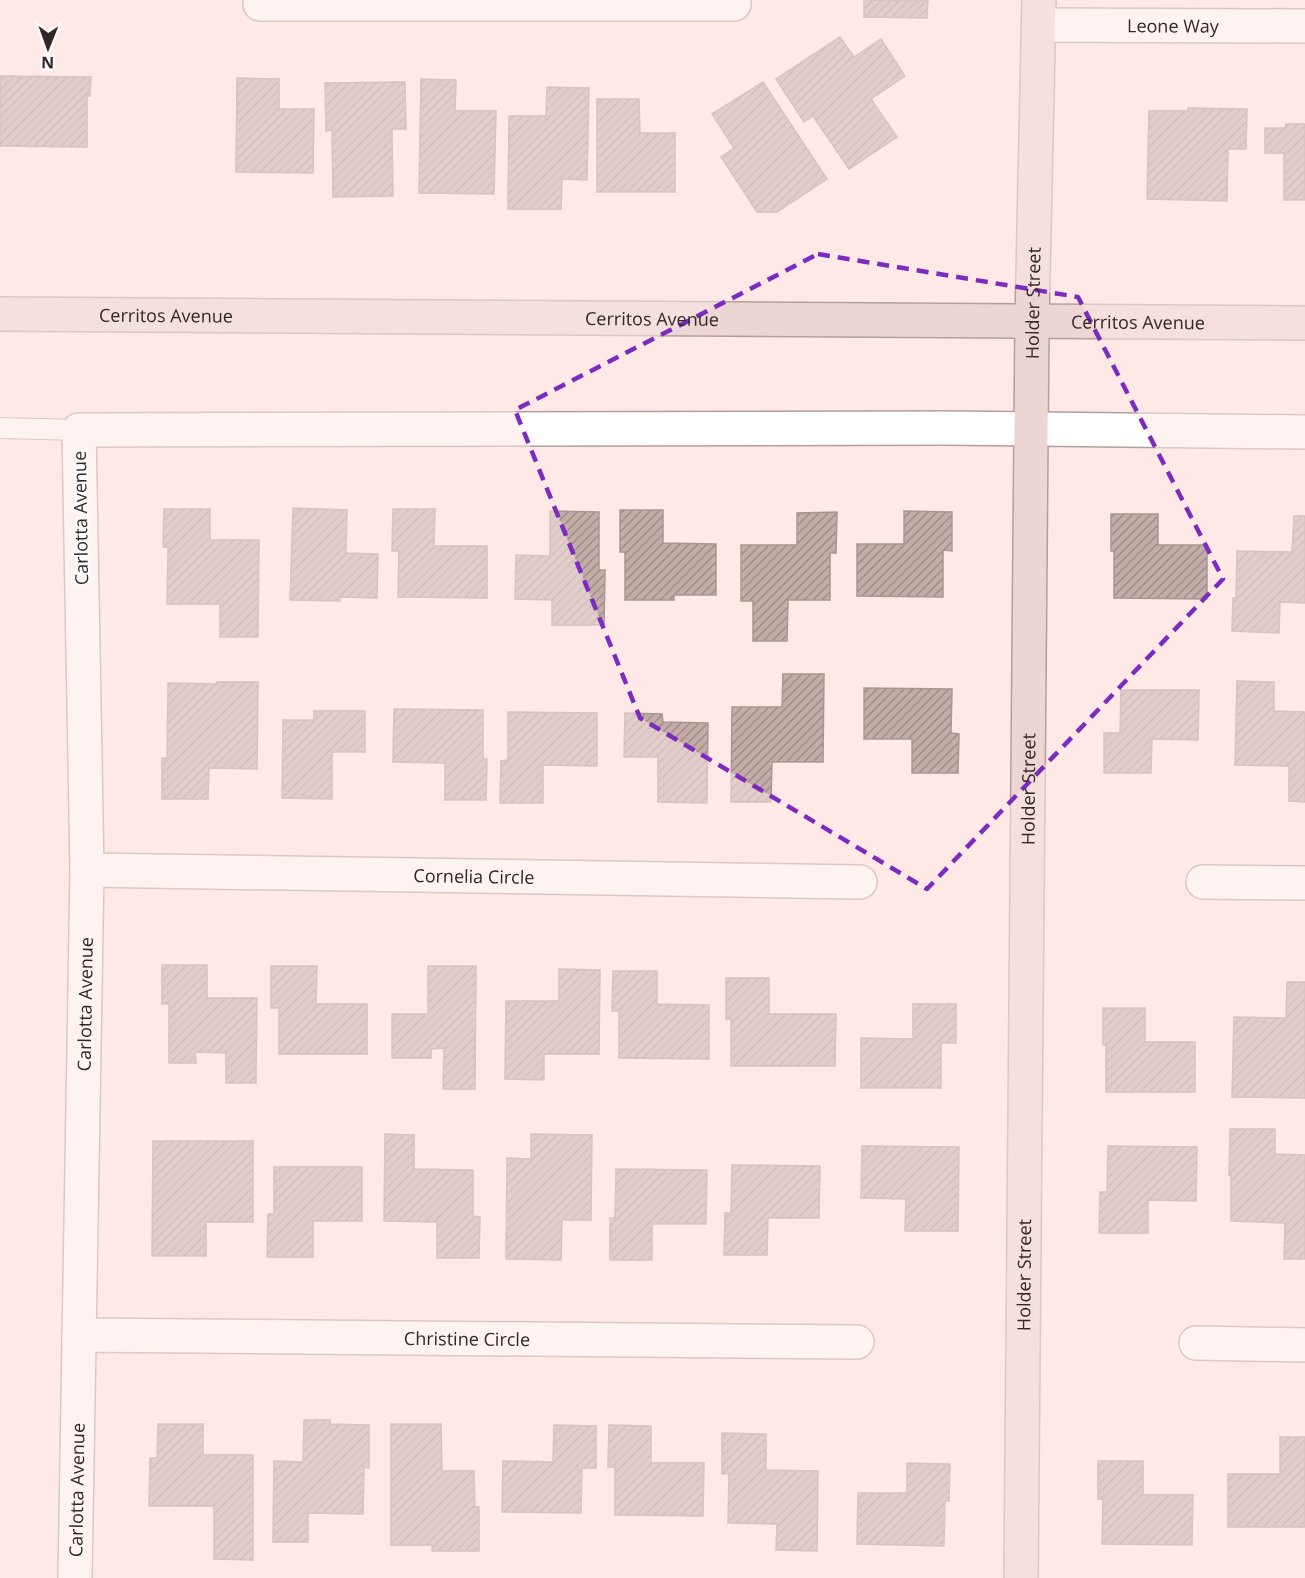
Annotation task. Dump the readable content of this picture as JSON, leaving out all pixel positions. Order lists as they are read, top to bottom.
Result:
{
  "streets": {
    "street": [
      "Leone Way",
      "Holder Street",
      "Cerritos Avenue",
      "Carlotta Avenue",
      "Cornelia Circle",
      "Christine Circle"
    ]
  },
  "crossings": [
    ["Leone Way", "Holder Street"],
    ["Holder Street", "Cerritos Avenue"],
    ["Carlotta Avenue", "Cornelia Circle"],
    ["Carlotta Avenue", "Christine Circle"]
  ],
  "north": "bottom"
}
